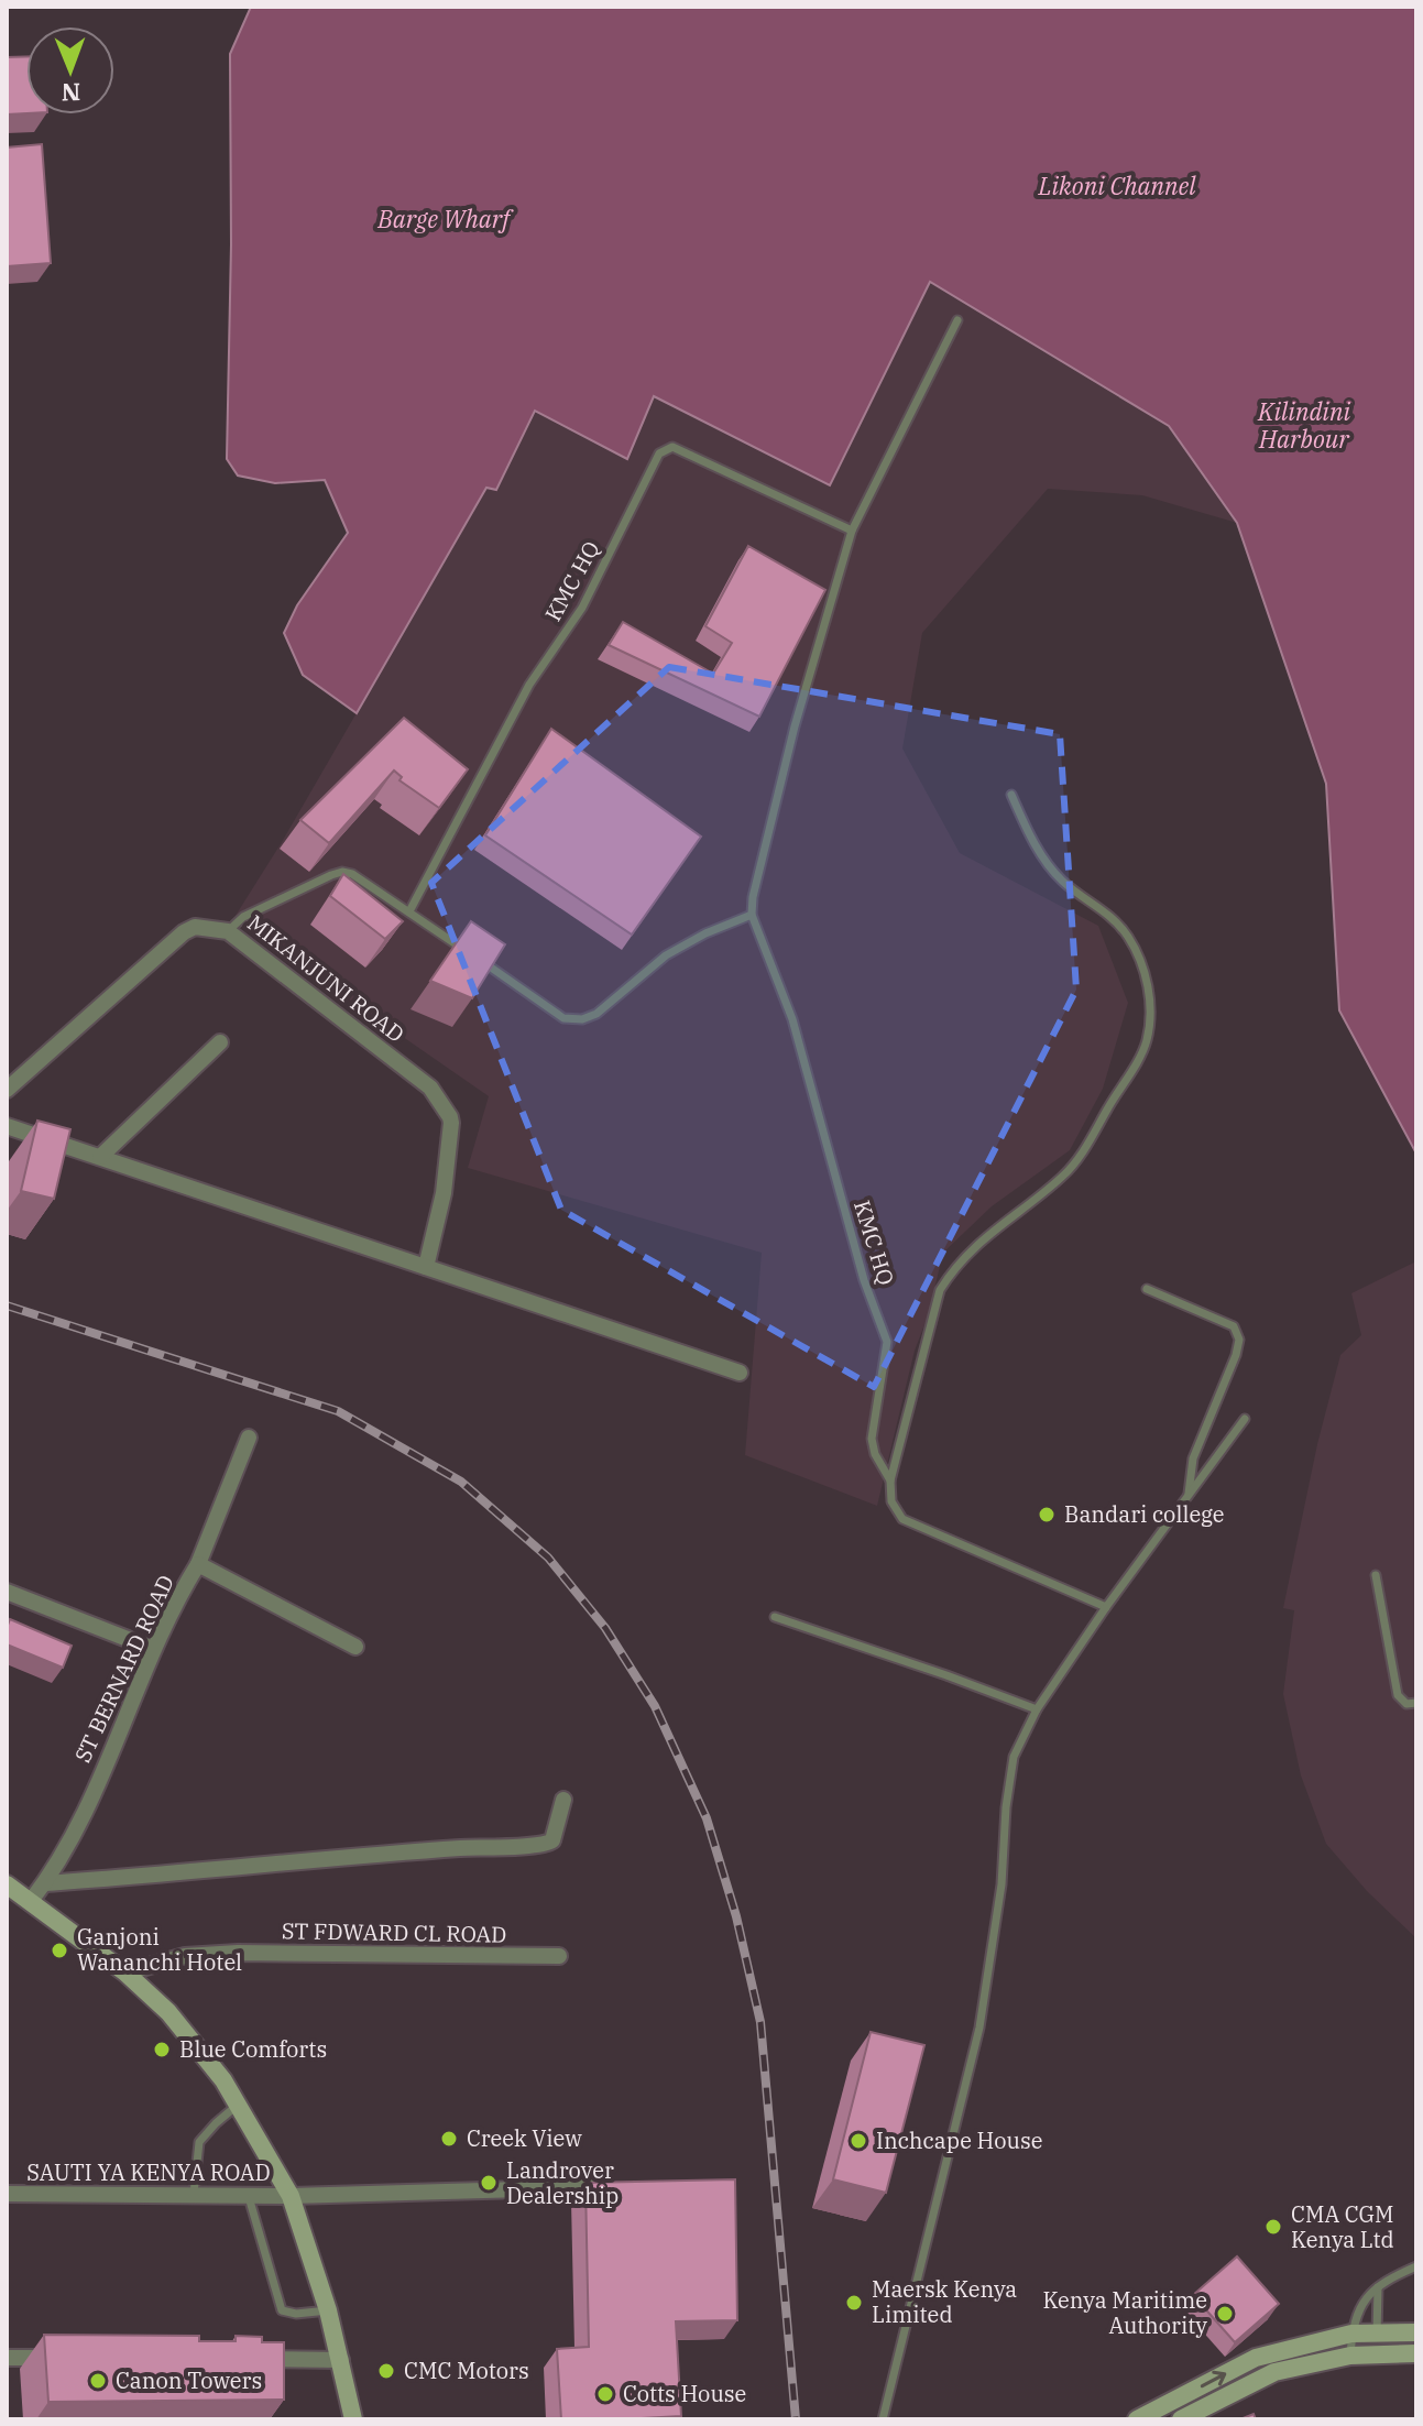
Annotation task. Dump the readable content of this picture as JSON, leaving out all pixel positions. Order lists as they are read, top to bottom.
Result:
{
  "streets": {
    "street": [
      "MIKANJUNI ROAD",
      "ST BERNARD ROAD",
      "ST FDWARD CL ROAD",
      "SAUTI YA KENYA ROAD"
    ],
    "lane": ["KMC HQ"]
  },
  "water": ["Likoni Channel", "Barge Wharf", "Kilindini Harbour"],
  "places": [
    "Bandari college",
    "Ganjoni Wananchi Hotel",
    "Blue Comforts",
    "Creek View",
    "Inchcape House",
    "Landrover Dealership",
    "CMA CGM Kenya Ltd",
    "Maersk Kenya Limited",
    "Kenya Maritime Authority",
    "CMC Motors",
    "Canon Towers",
    "Cotts House"
  ],
  "north": "bottom"
}
